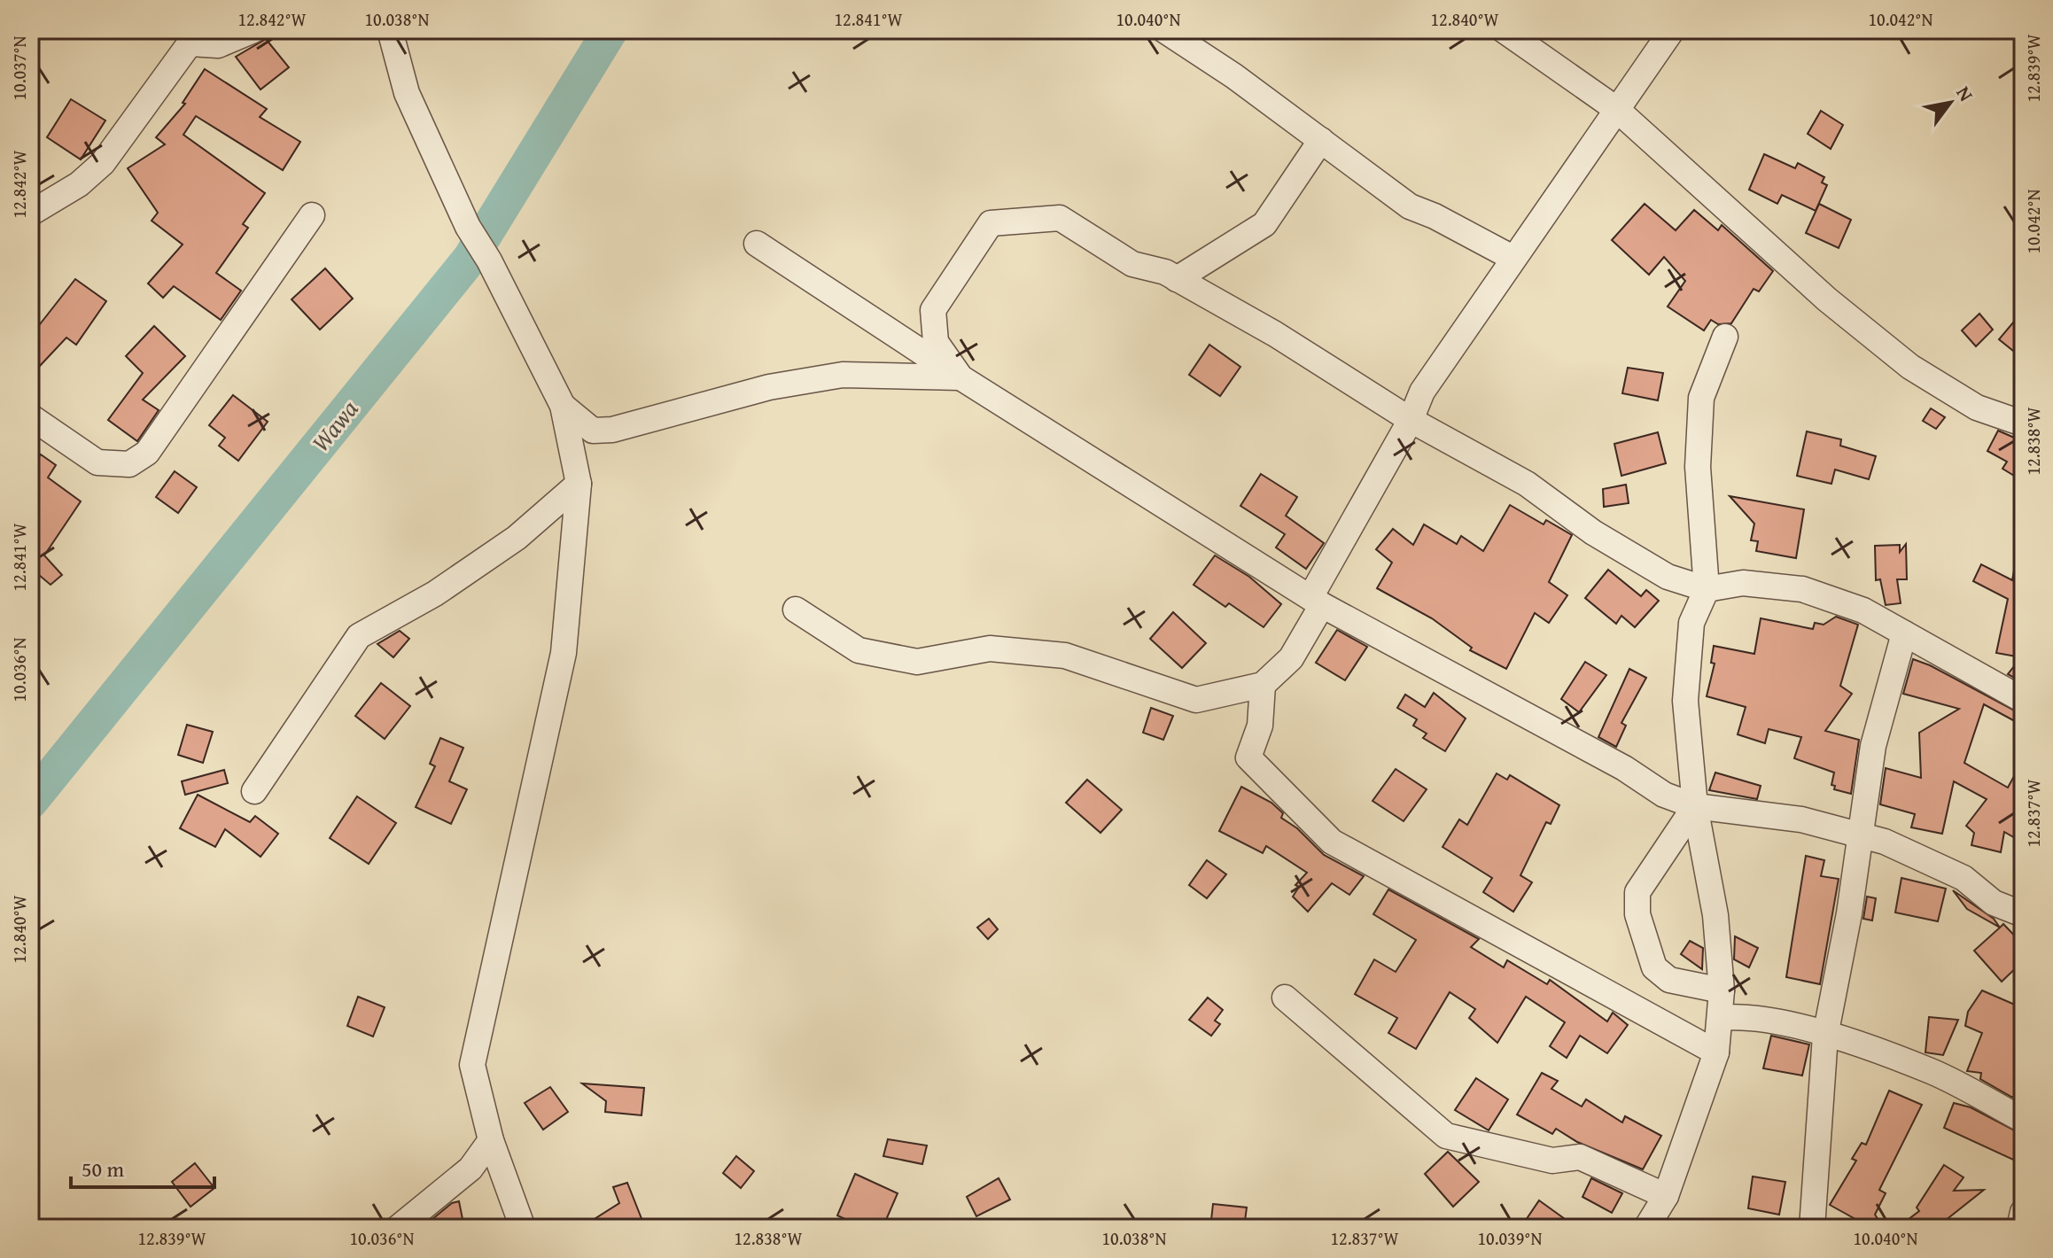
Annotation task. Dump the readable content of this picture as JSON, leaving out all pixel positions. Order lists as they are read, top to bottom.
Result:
{
  "water": ["Wawa"],
  "scale_bar": "50 m",
  "north": "top right",
  "coordinates": [
    "12.842°W",
    "10.038°N",
    "12.841°W",
    "10.040°N",
    "12.840°W",
    "10.042°N",
    "12.839°W",
    "10.037°N",
    "12.838°W",
    "10.036°N",
    "12.837°W",
    "10.039°N"
  ]
}
